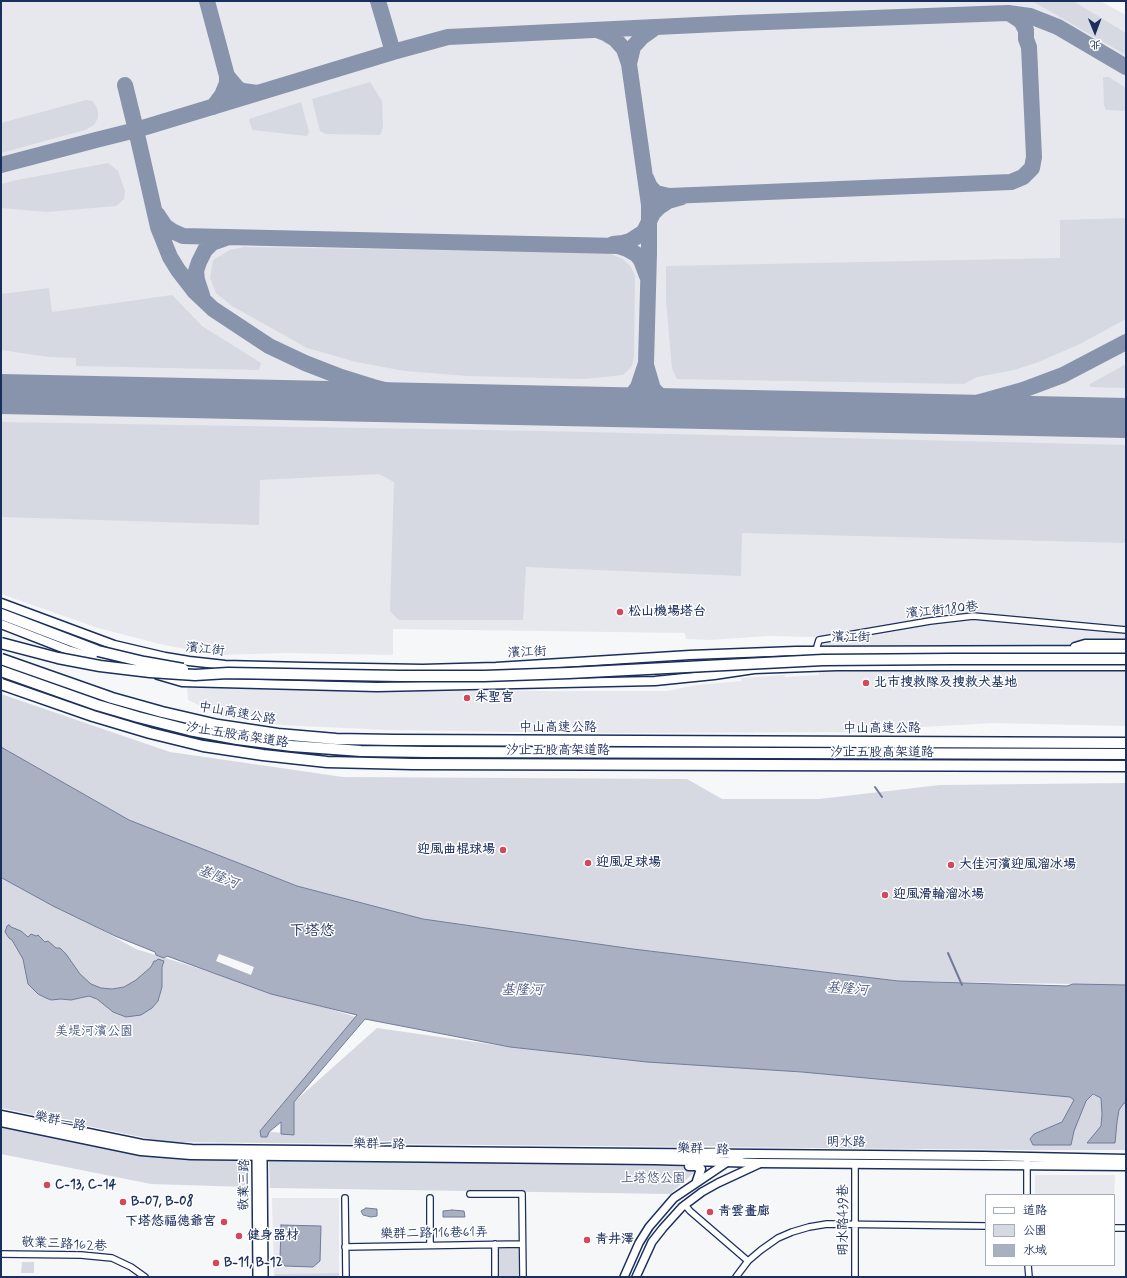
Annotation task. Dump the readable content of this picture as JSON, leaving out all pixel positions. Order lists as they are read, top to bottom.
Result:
{
  "streets": {
    "highway": ["中山高速公路", "汐止五股高架道路"],
    "main road": ["濱江街", "樂群一路", "明水路"],
    "street": [
      "濱江街180巷",
      "敬業三路",
      "明水路439巷",
      "樂群二路116巷61弄",
      "敬業三路162巷"
    ]
  },
  "crossings": [
    ["濱江街180巷", "濱江街"],
    ["樂群一路", "明水路"],
    ["樂群一路", "敬業三路"],
    ["明水路", "明水路439巷"]
  ],
  "districts": ["下塔悠"],
  "water": ["基隆河"],
  "parks": ["美堤河濱公園", "上塔悠公園"],
  "places": [
    "松山機場塔台",
    "北市搜救隊及搜救犬基地",
    "朱聖宮",
    "迎風曲棍球場",
    "迎風足球場",
    "大佳河濱迎風溜冰場",
    "迎風滑輪溜冰場",
    "C-13, C-14",
    "B-07, B-08",
    "青雲畫廊",
    "下塔悠福德爺宮",
    "健身器材",
    "青井澤",
    "B-11, B-12"
  ],
  "legend": ["道路", "公園", "水域"],
  "north": "bottom"
}
